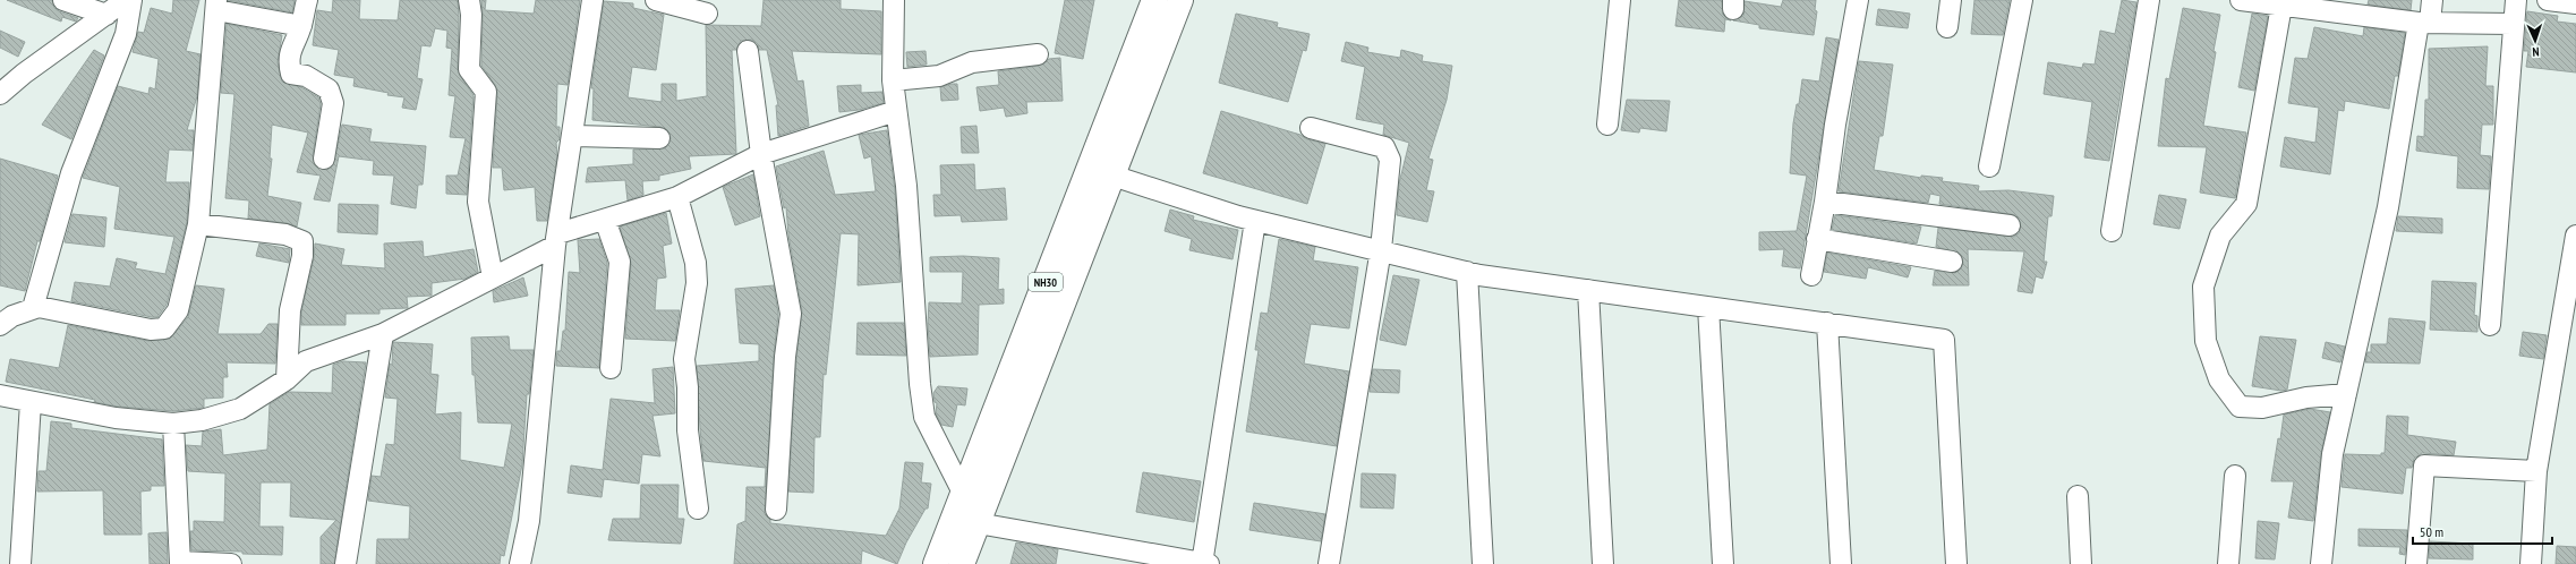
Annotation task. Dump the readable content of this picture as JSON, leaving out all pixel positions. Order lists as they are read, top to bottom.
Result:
{
  "streets": {
    "highway": ["NH30"]
  },
  "scale_bar": "50 m",
  "north": "bottom"
}
